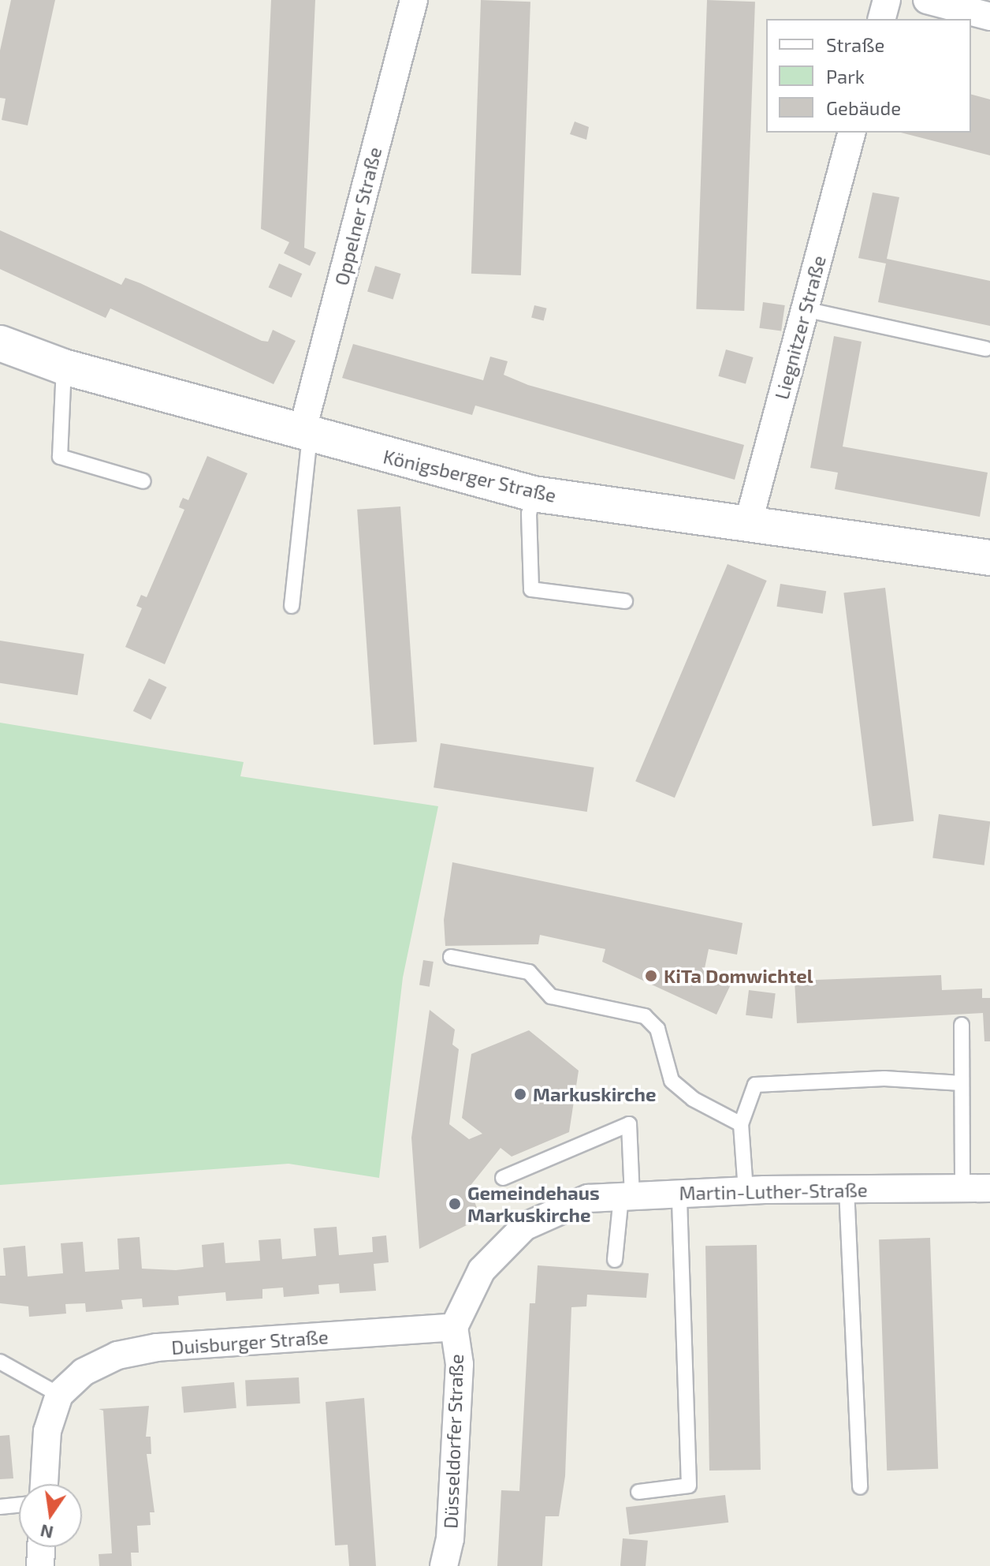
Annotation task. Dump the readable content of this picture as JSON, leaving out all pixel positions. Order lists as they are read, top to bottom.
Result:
{
  "streets": {
    "street": [
      "Oppelner Straße",
      "Liegnitzer Straße",
      "Königsberger Straße",
      "Martin-Luther-Straße",
      "Duisburger Straße",
      "Düsseldorfer Straße"
    ]
  },
  "crossings": [
    ["Oppelner Straße", "Königsberger Straße"],
    ["Liegnitzer Straße", "Königsberger Straße"],
    ["Martin-Luther-Straße", "Düsseldorfer Straße"],
    ["Duisburger Straße", "Düsseldorfer Straße"]
  ],
  "places": ["KiTa Domwichtel", "Markuskirche", "Gemeindehaus Markuskirche"],
  "legend": ["Straße", "Park", "Gebäude"],
  "north": "bottom"
}
